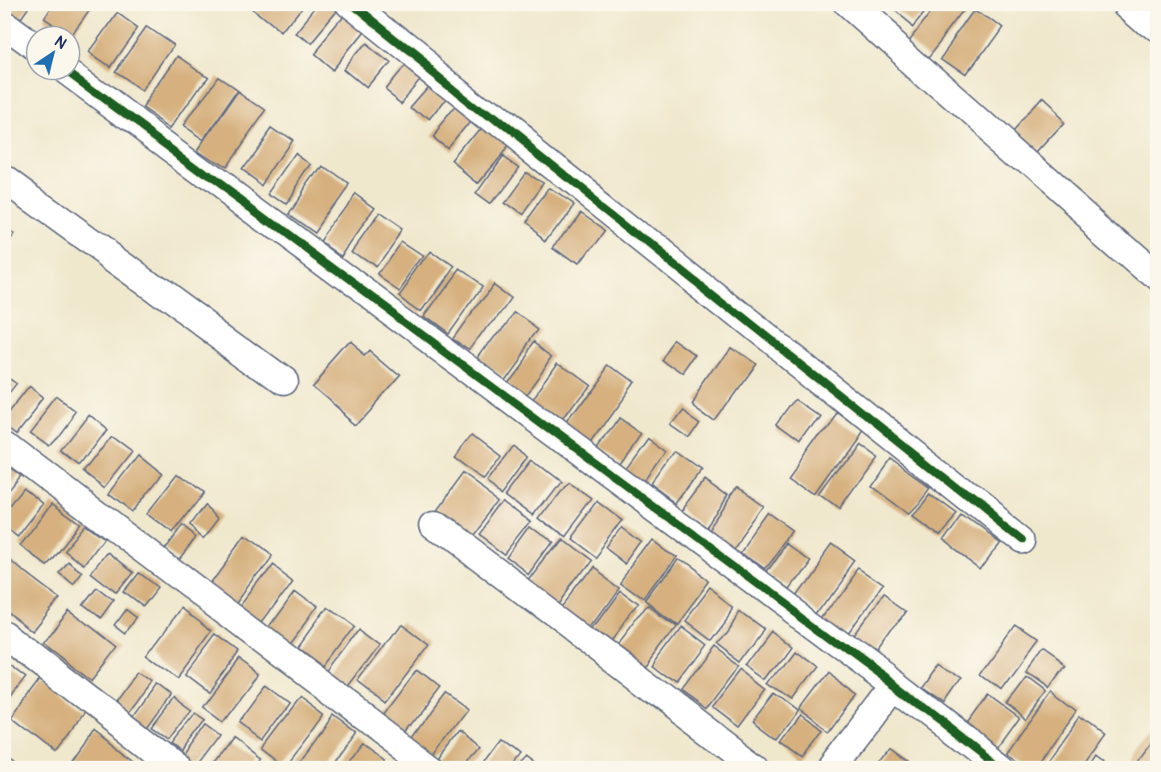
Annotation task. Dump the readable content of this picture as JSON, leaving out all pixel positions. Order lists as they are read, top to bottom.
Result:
{
  "north": "top right"
}
